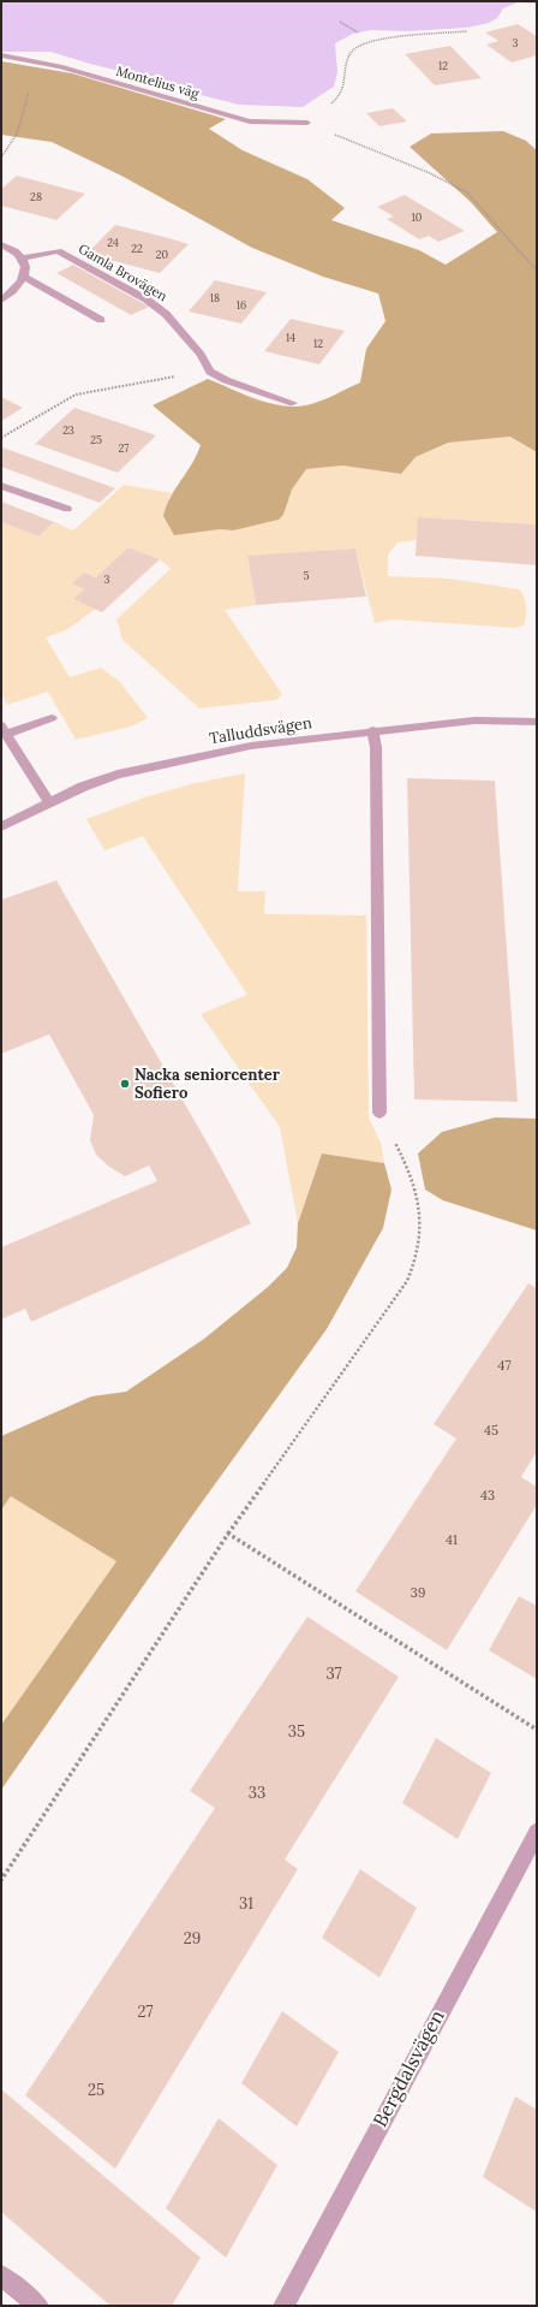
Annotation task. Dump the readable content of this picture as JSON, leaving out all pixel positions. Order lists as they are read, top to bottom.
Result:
{
  "streets": {
    "street": [
      "Montelius väg",
      "Gamla Brovägen",
      "Talluddsvägen",
      "Bergdalsvägen"
    ]
  },
  "places": ["Nacka seniorcenter Sofiero"],
  "house_numbers": [
    "3",
    "12",
    "28",
    "10",
    "24",
    "22",
    "20",
    "18",
    "16",
    "14",
    "12",
    "23",
    "25",
    "27",
    "5",
    "3",
    "47",
    "45",
    "43",
    "41",
    "39",
    "37",
    "35",
    "33",
    "31",
    "29",
    "27",
    "25"
  ]
}
